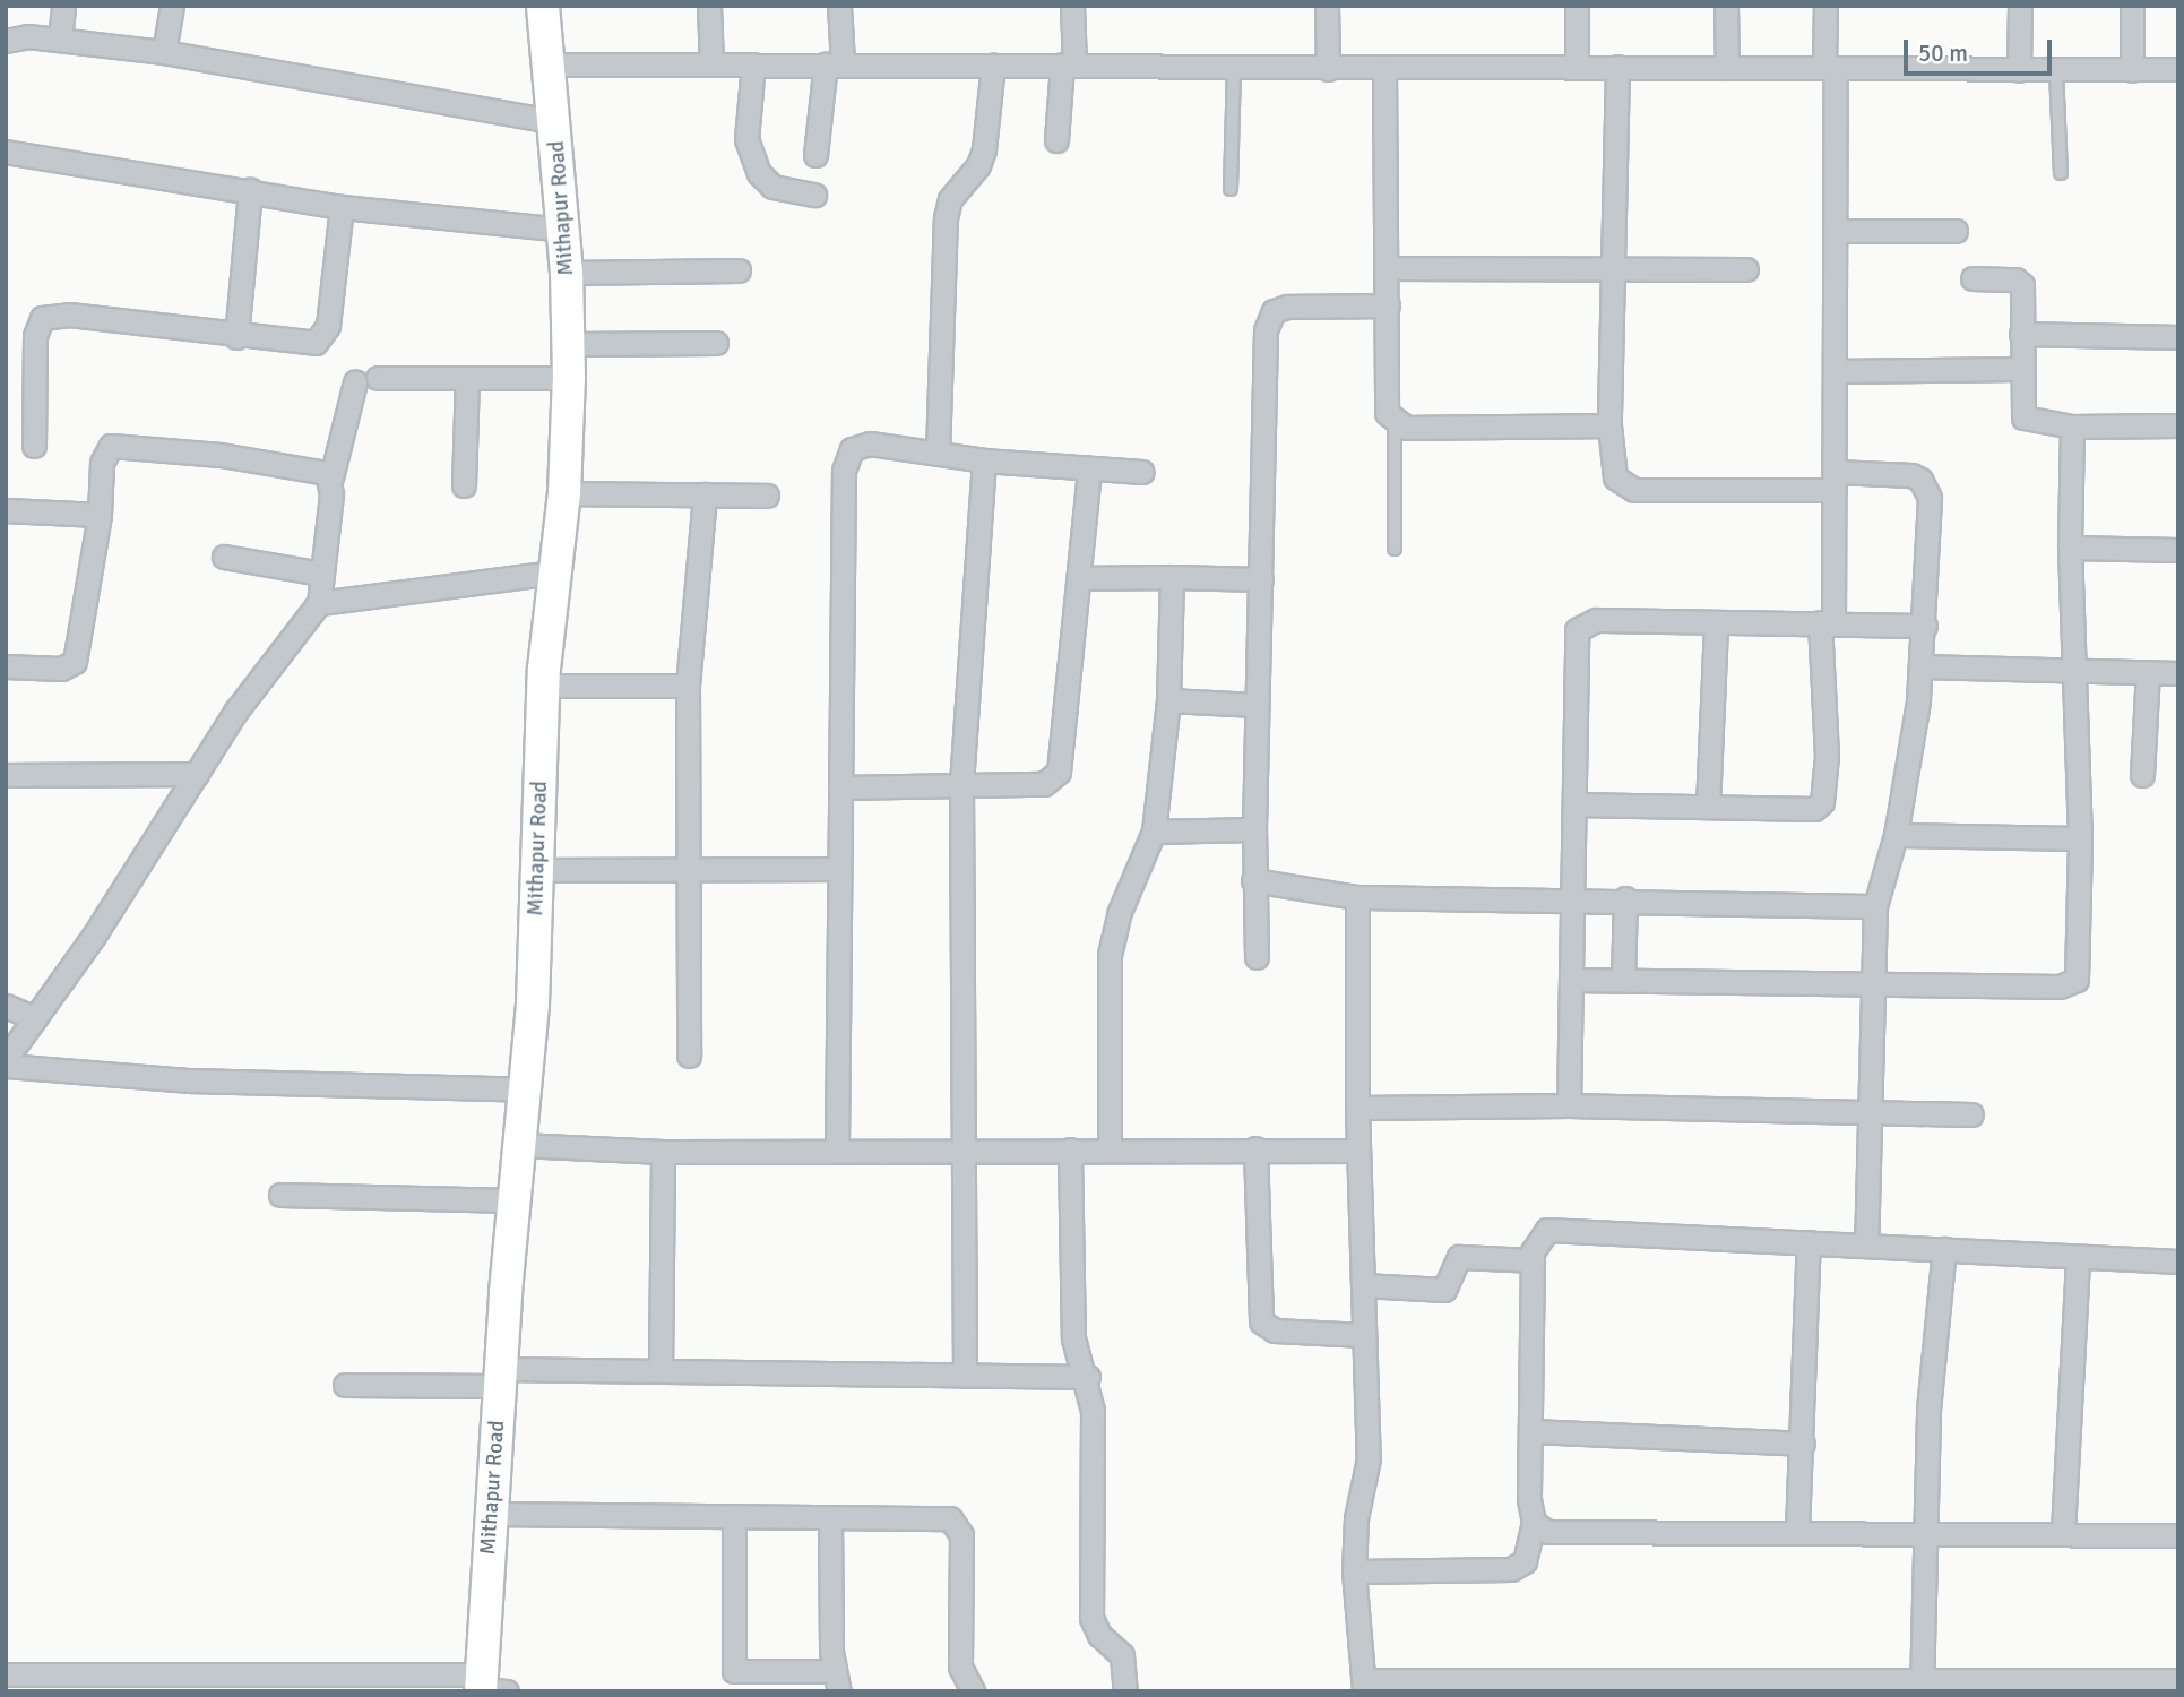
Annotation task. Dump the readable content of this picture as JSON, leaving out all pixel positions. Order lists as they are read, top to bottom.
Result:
{
  "streets": {
    "street": ["Mithapur Road"]
  },
  "scale_bar": "50 m"
}
